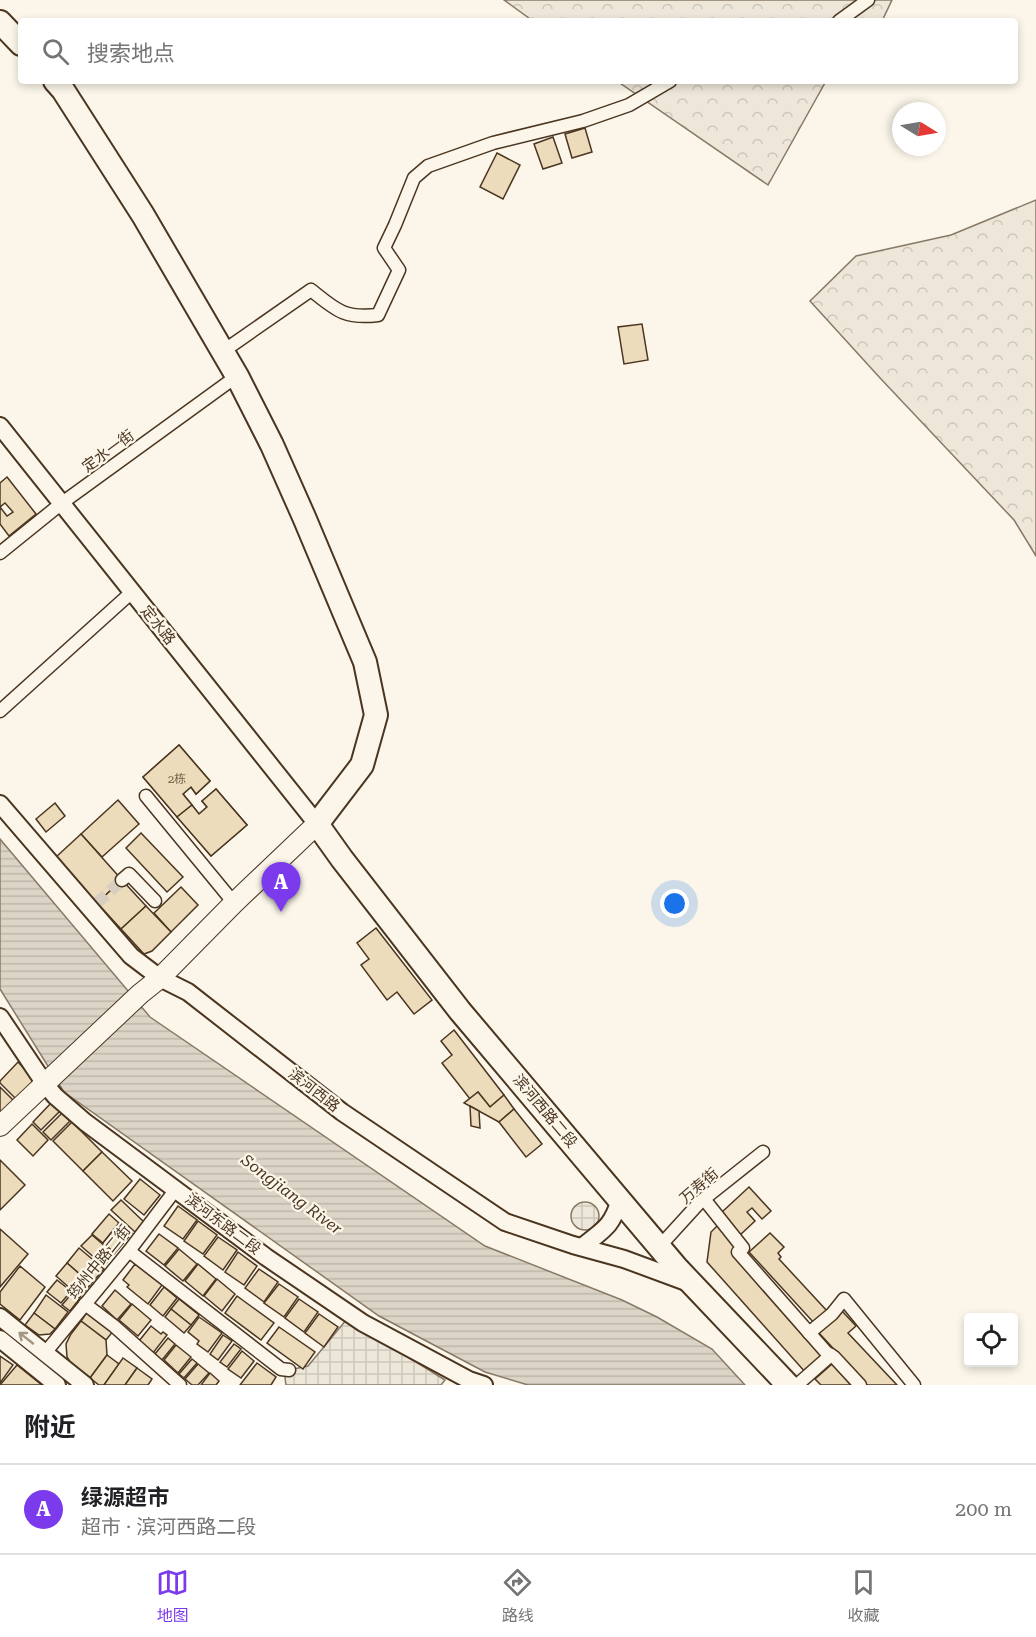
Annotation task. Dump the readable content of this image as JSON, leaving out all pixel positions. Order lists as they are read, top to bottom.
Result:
{
  "streets": {
    "highway": ["滨河西路二段"],
    "street": [
      "定水一街",
      "定水路",
      "滨河西路",
      "万寿街",
      "滨河东路二段",
      "筠州中路二街"
    ]
  },
  "crossings": [
    ["定水一街", "定水路"],
    ["定水路", "滨河西路二段"],
    ["滨河西路", "滨河西路二段"],
    ["滨河西路二段", "万寿街"],
    ["滨河东路二段", "筠州中路二街"]
  ],
  "water": ["Songjiang River"],
  "house_numbers": ["2栋"],
  "north": "right",
  "page": {
    "search": "搜索地点",
    "pins": "A",
    "heading": "附近",
    "list": [
      {
        "mark": "A",
        "name": "绿源超市",
        "note": "超市 · 滨河西路二段",
        "value": "200 m"
      }
    ],
    "nav": ["地图", "路线", "收藏"]
  }
}
